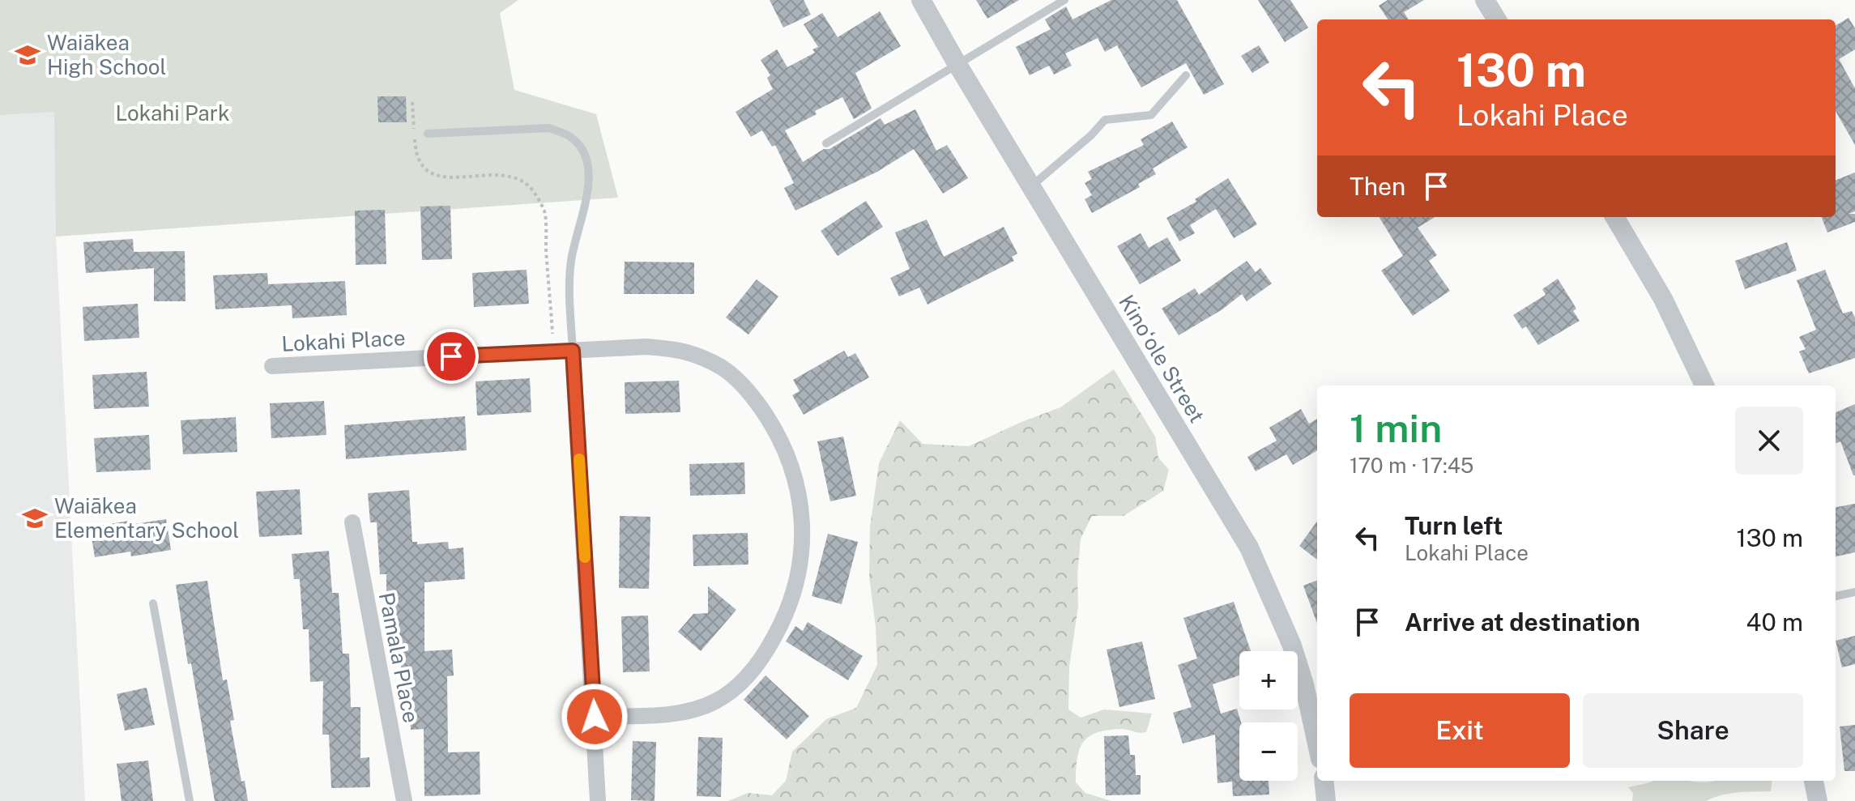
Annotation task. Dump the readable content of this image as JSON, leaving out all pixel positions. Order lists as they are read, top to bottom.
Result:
{
  "streets": {
    "street": ["Lokahi Place", "Kinoʻole Street", "Pamala Place"]
  },
  "parks": ["Lokahi Park"],
  "places": {
    "school or university": ["Waiākea High School", "Waiākea Elementary School"]
  },
  "page": {
    "turn": ["130 m", "Lokahi Place"],
    "then": "Then",
    "heading": ["1 min", "170 m · 17:45"],
    "list": [
      {
        "name": "Turn left",
        "note": "Lokahi Place",
        "value": "130 m"
      },
      {
        "name": "Arrive at destination",
        "value": "40 m"
      }
    ],
    "map_buttons": ["+", "−"],
    "buttons": ["Exit", "Share"]
  }
}
